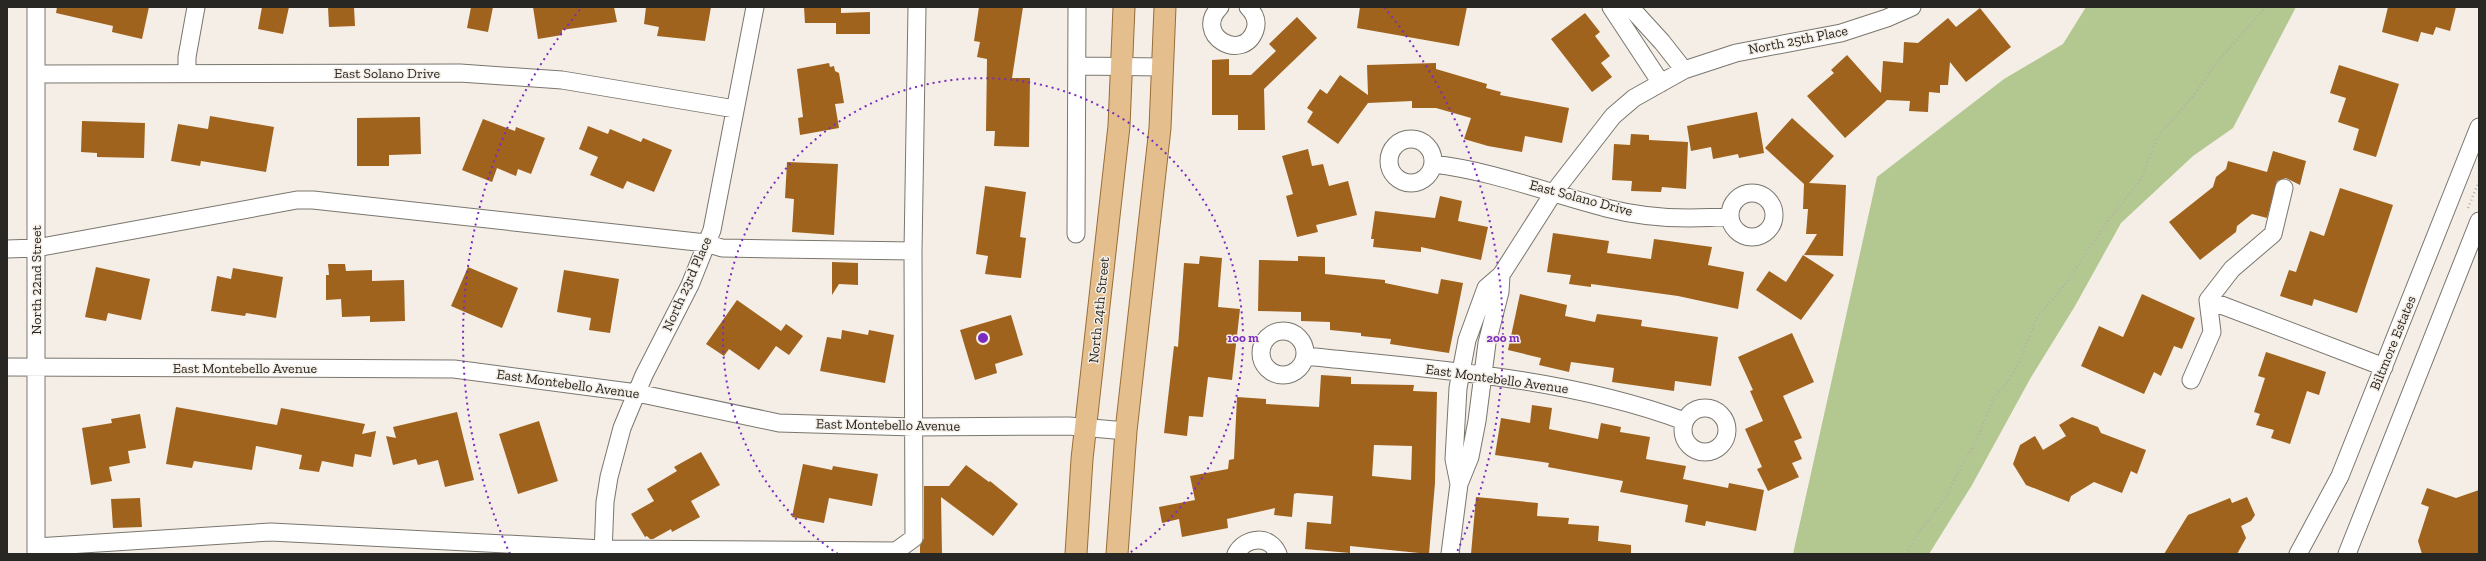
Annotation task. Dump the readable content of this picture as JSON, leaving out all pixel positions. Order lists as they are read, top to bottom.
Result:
{
  "streets": {
    "main road": ["North 24th Street"],
    "street": [
      "North 25th Place",
      "East Solano Drive",
      "North 22nd Street",
      "North 23rd Place",
      "Biltmore Estates",
      "East Montebello Avenue"
    ]
  },
  "crossings": [
    ["North 25th Place", "East Solano Drive"],
    ["East Solano Drive", "North 22nd Street"],
    ["East Solano Drive", "North 23rd Place"],
    ["North 22nd Street", "East Montebello Avenue"],
    ["North 23rd Place", "East Montebello Avenue"],
    ["North 24th Street", "East Montebello Avenue"]
  ],
  "rings": ["100 m", "200 m"]
}
